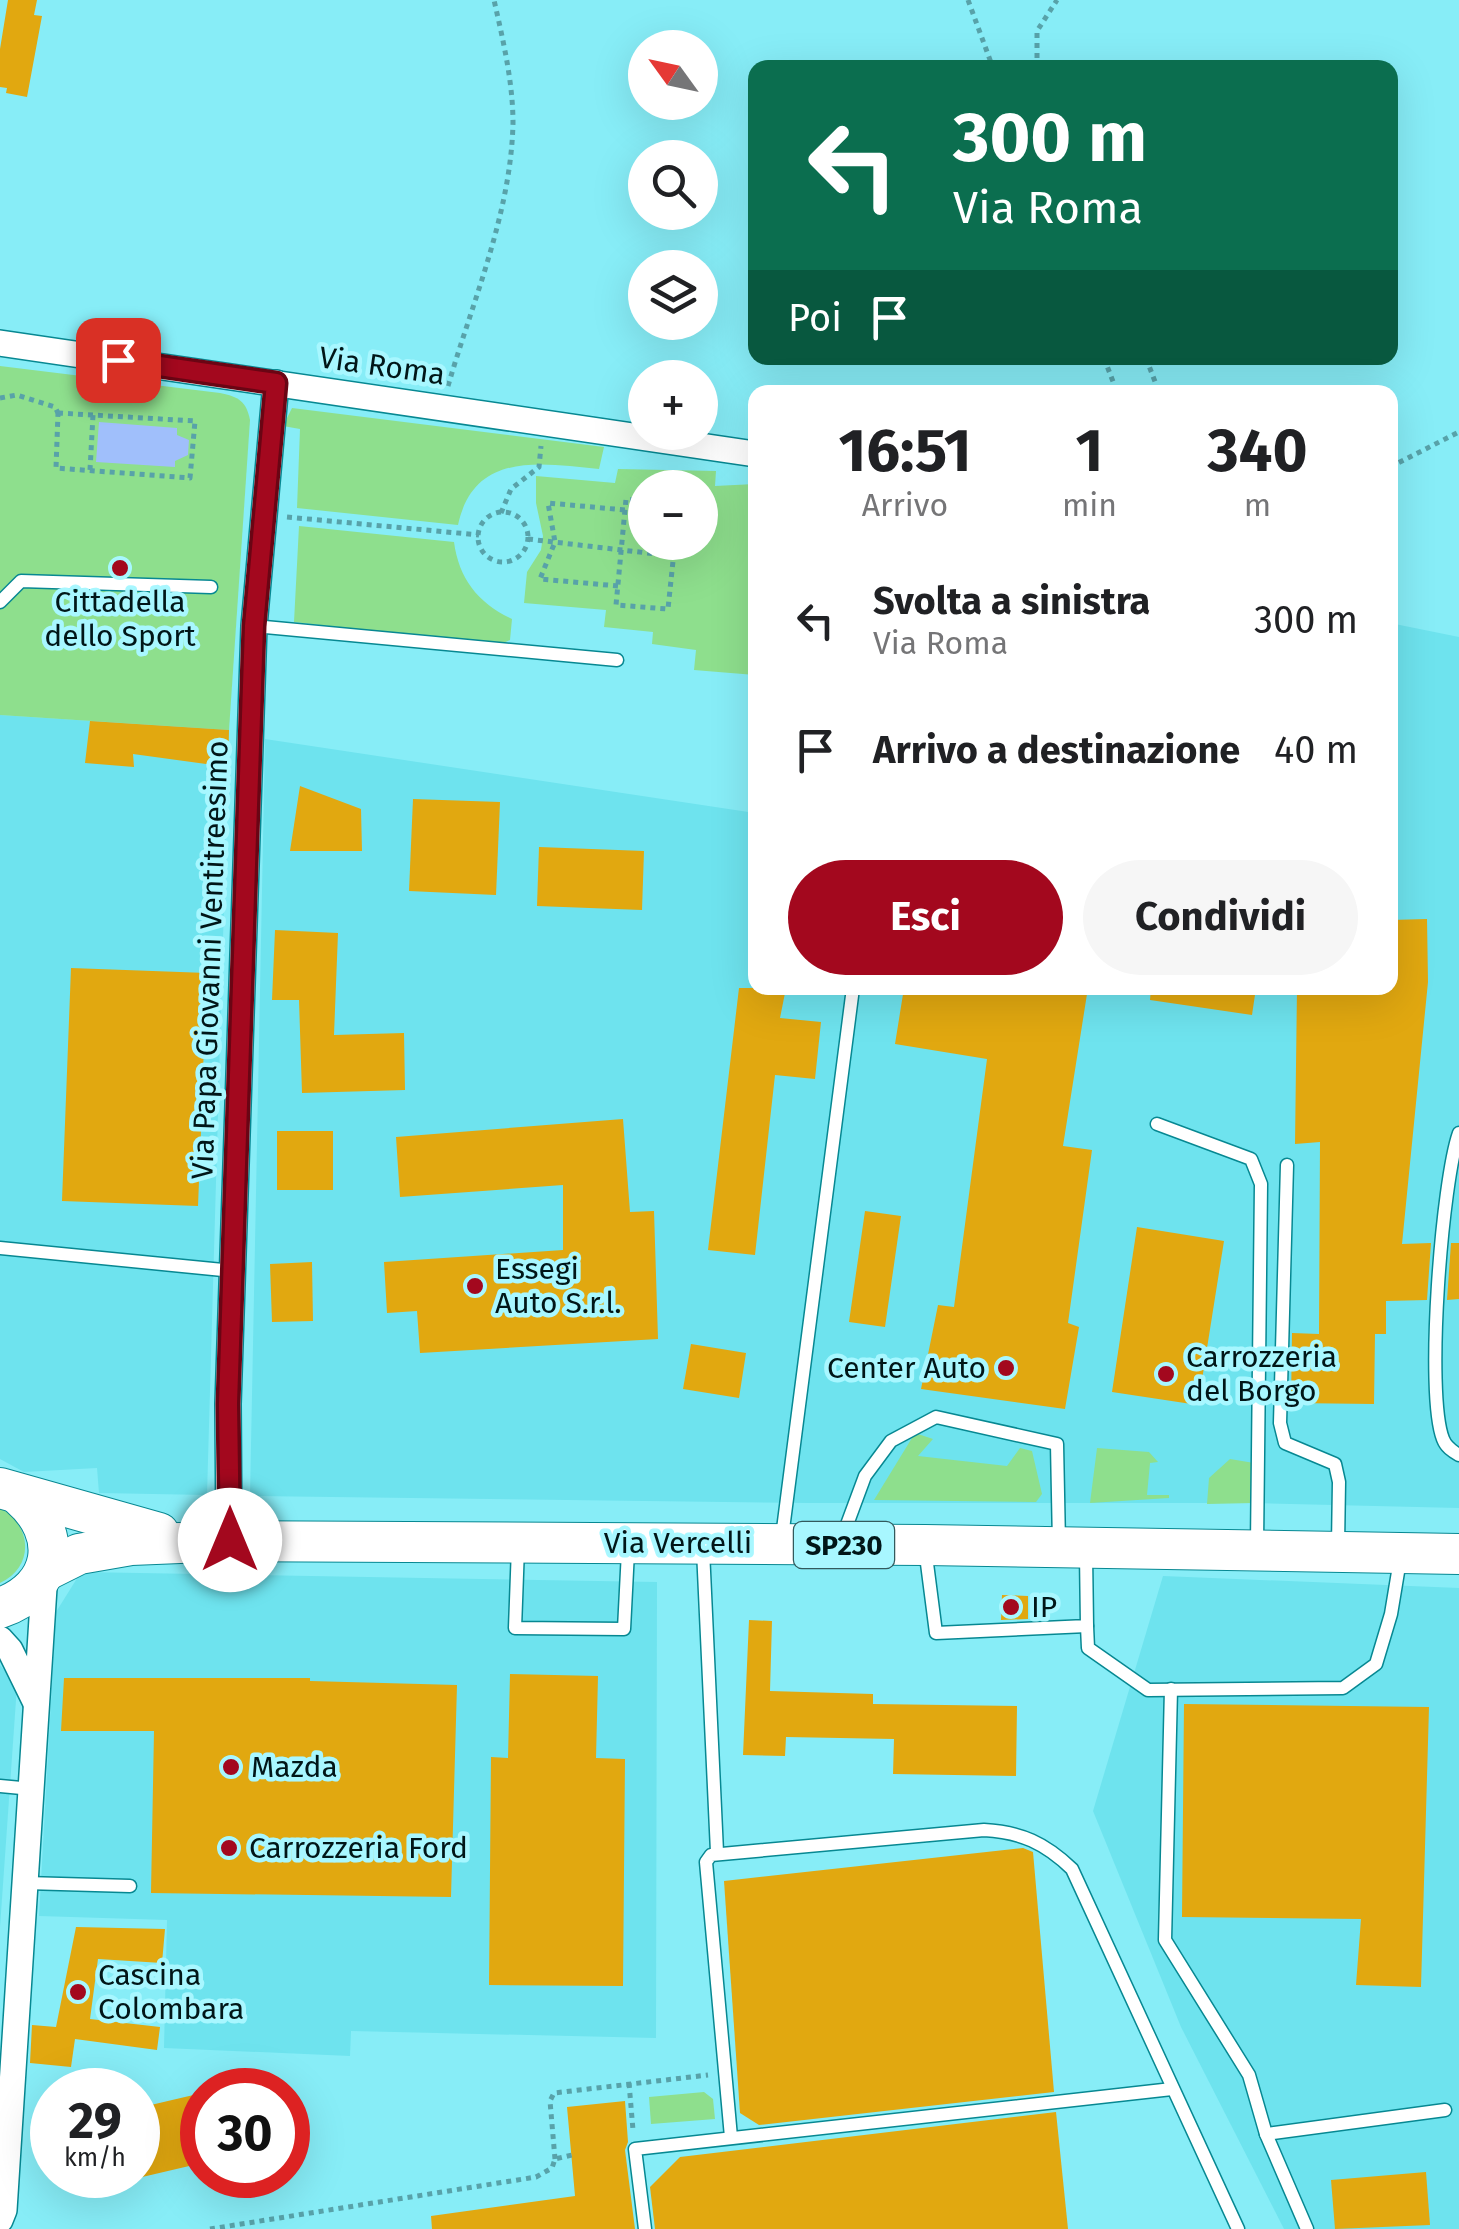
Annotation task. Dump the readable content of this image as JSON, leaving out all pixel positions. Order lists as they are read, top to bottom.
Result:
{
  "streets": {
    "main road": ["Via Vercelli", "SP230"],
    "street": ["Via Roma", "Via Papa Giovanni Ventitreesimo"]
  },
  "crossings": [
    ["Via Roma", "Via Papa Giovanni Ventitreesimo"],
    ["Via Papa Giovanni Ventitreesimo", "Via Vercelli"]
  ],
  "places": [
    "Cittadella dello Sport",
    "Essegi Auto S.r.l.",
    "Center Auto",
    "Carrozzeria del Borgo",
    "IP",
    "Mazda",
    "Carrozzeria Ford",
    "Cascina Colombara"
  ],
  "north": "top left",
  "page": {
    "map_buttons": ["+", "−"],
    "turn": ["300 m", "Via Roma"],
    "then": "Poi",
    "eta": [
      "16:51",
      "Arrivo",
      "1",
      "min",
      "340",
      "m"
    ],
    "list": [
      {
        "name": "Svolta a sinistra",
        "note": "Via Roma",
        "value": "300 m"
      },
      {
        "name": "Arrivo a destinazione",
        "value": "40 m"
      }
    ],
    "buttons": ["Esci", "Condividi"],
    "speed": "29 km/h",
    "limit": "30"
  }
}
